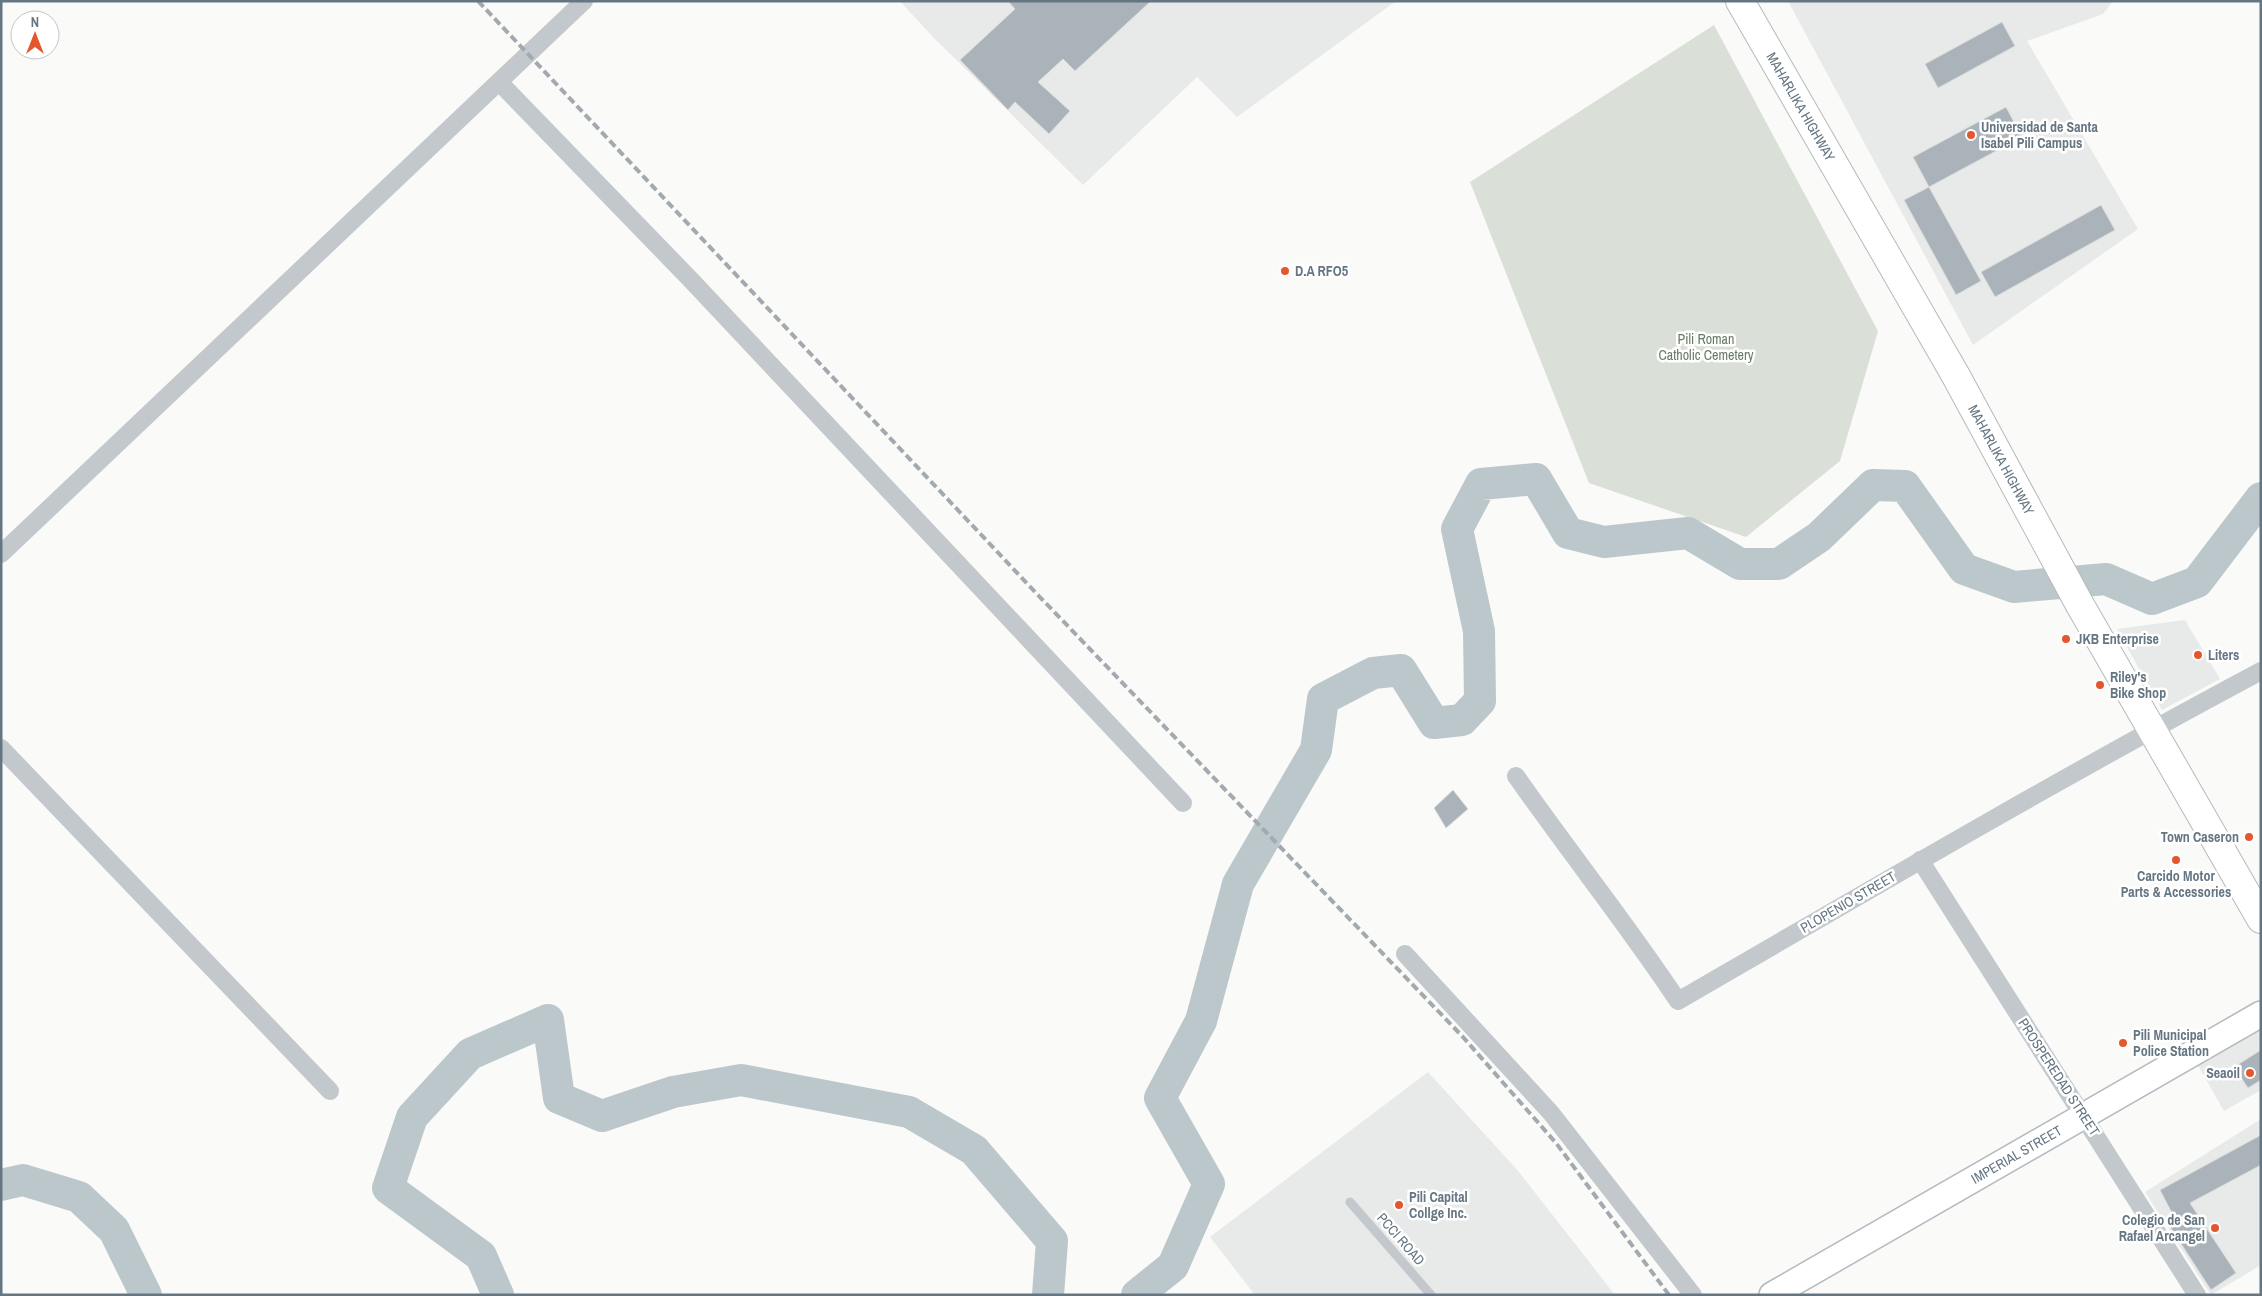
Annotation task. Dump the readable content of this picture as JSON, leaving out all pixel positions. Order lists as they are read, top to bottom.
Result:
{
  "streets": {
    "main road": ["MAHARLIKA HIGHWAY", "IMPERIAL STREET"],
    "street": ["PLOPENIO STREET", "PROSPEREDAD STREET"],
    "lane": ["PCCI ROAD"]
  },
  "crossings": [
    ["MAHARLIKA HIGHWAY", "PLOPENIO STREET"],
    ["PLOPENIO STREET", "PROSPEREDAD STREET"],
    ["PROSPEREDAD STREET", "IMPERIAL STREET"]
  ],
  "parks": ["Pili Roman Catholic Cemetery"],
  "places": [
    "Universidad de Santa Isabel Pili Campus",
    "D.A RFO5",
    "JKB Enterprise",
    "Liters",
    "Riley's Bike Shop",
    "Town Caseron",
    "Carcido Motor Parts & Accessories",
    "Pili Municipal Police Station",
    "Seaoil",
    "Pili Capital Collge Inc.",
    "Colegio de San Rafael Arcangel"
  ],
  "north": "top"
}
